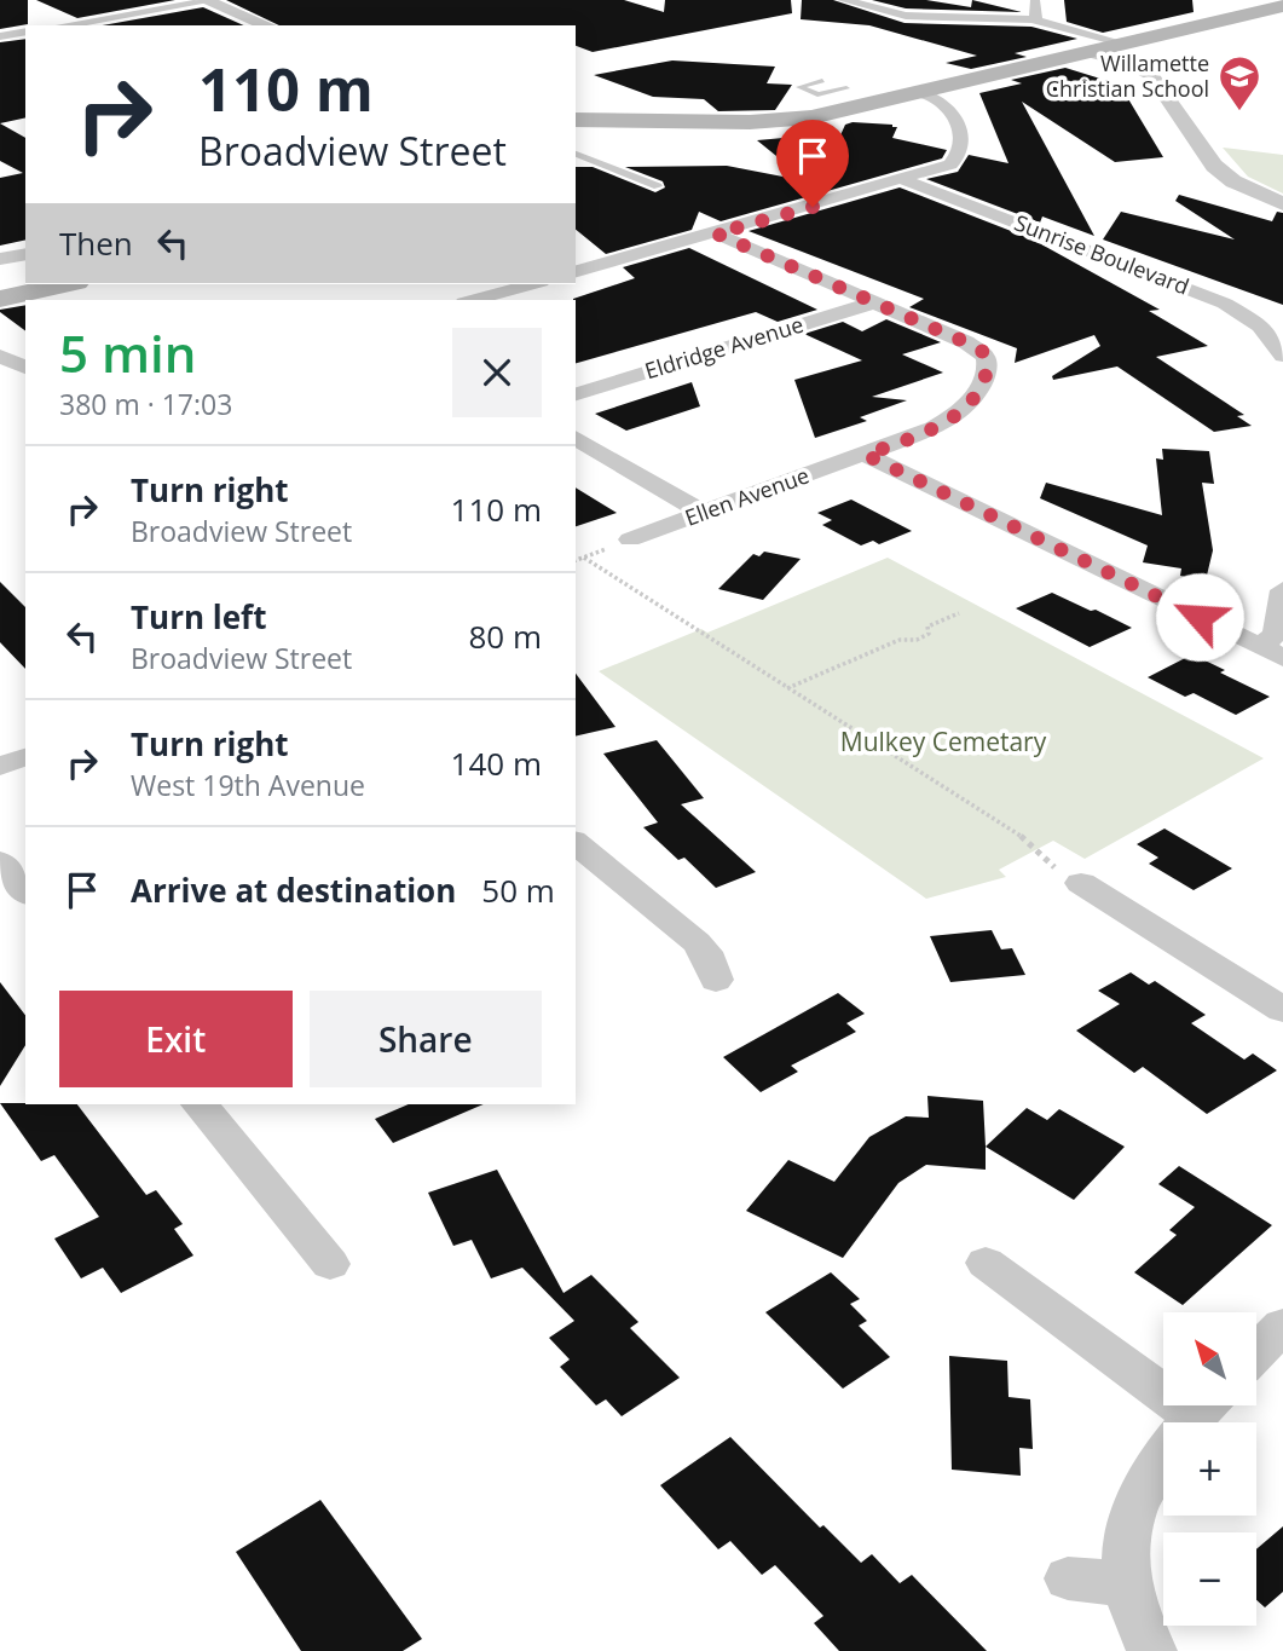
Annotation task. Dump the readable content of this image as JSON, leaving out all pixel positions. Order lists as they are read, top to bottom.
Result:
{
  "streets": {
    "street": ["Sunrise Boulevard", "Eldridge Avenue", "Ellen Avenue"]
  },
  "crossings": [
    ["Eldridge Avenue", "Ellen Avenue"]
  ],
  "parks": ["Mulkey Cemetary"],
  "places": {
    "school or university": ["Willamette Christian School"]
  },
  "north": "top left",
  "page": {
    "turn": ["110 m", "Broadview Street"],
    "then": "Then",
    "heading": ["5 min", "380 m · 17:03"],
    "list": [
      {
        "name": "Turn right",
        "note": "Broadview Street",
        "value": "110 m"
      },
      {
        "name": "Turn left",
        "note": "Broadview Street",
        "value": "80 m"
      },
      {
        "name": "Turn right",
        "note": "West 19th Avenue",
        "value": "140 m"
      },
      {
        "name": "Arrive at destination",
        "value": "50 m"
      }
    ],
    "buttons": ["Exit", "Share"],
    "map_buttons": ["+", "−"]
  }
}
